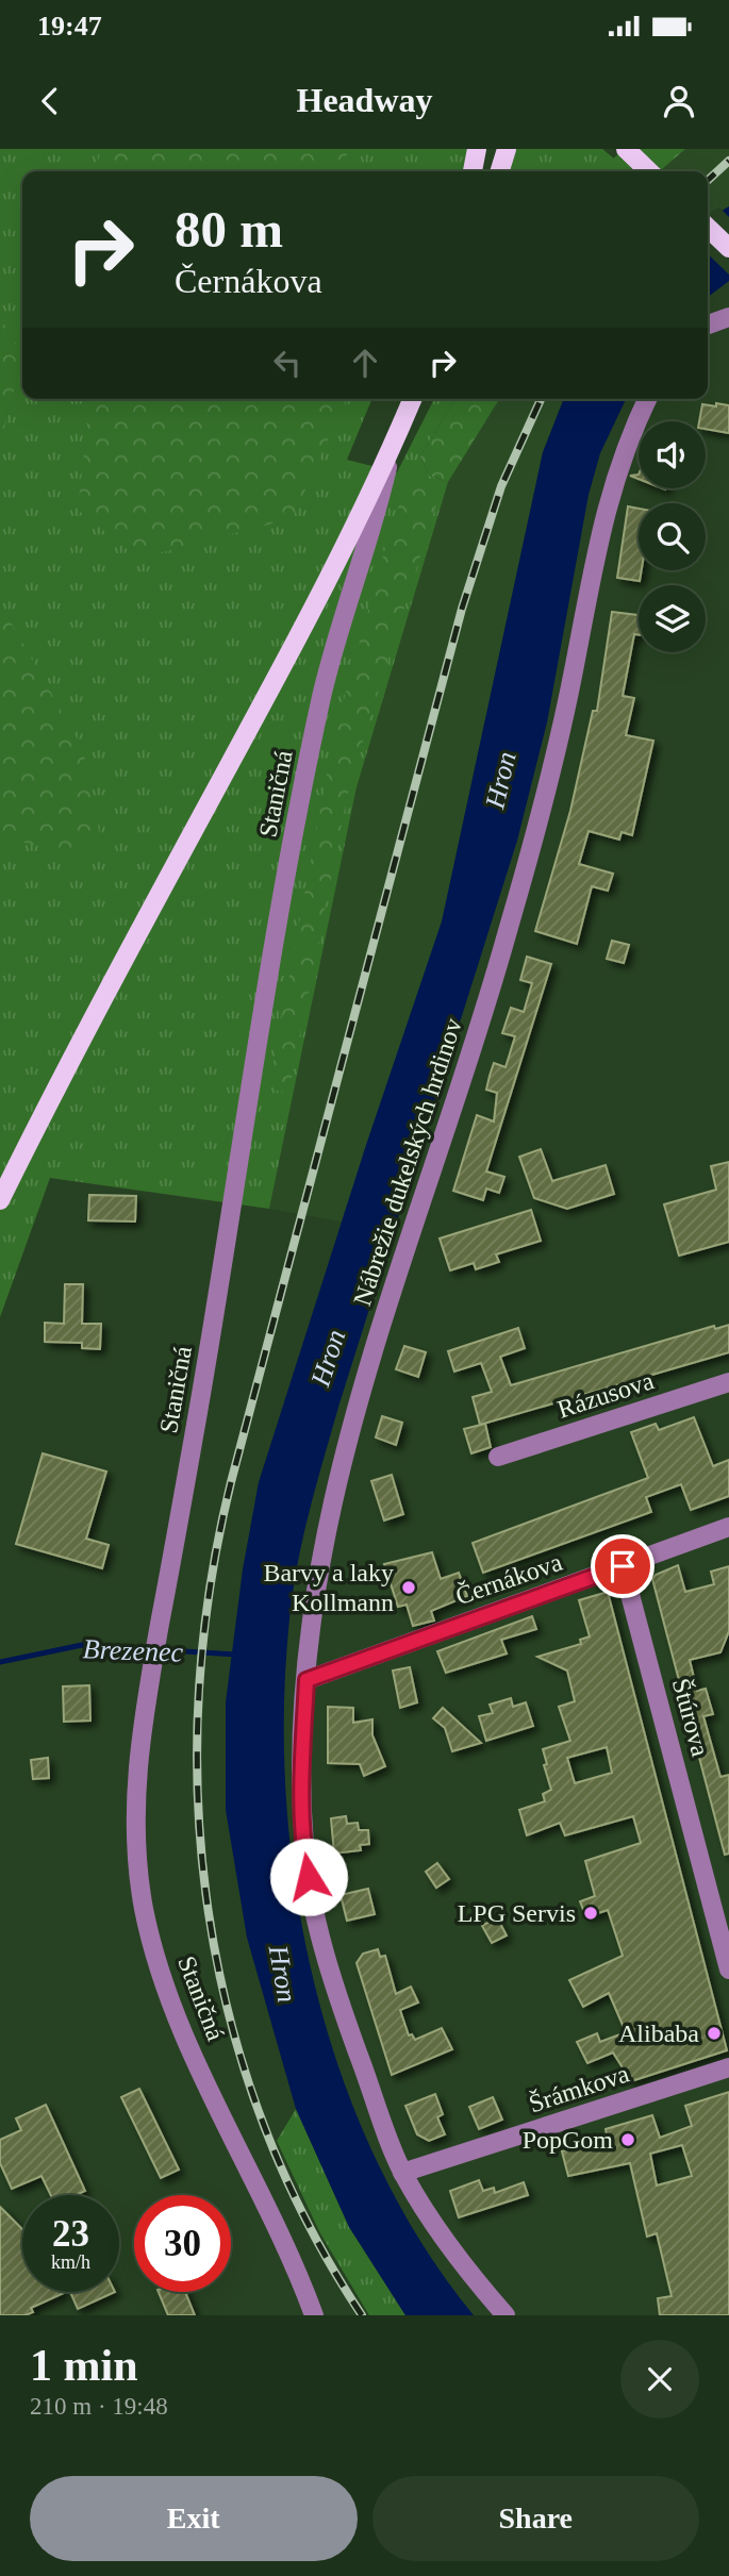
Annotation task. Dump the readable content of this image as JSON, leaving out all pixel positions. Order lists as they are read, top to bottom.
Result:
{
  "streets": {
    "street": [
      "Staničná",
      "Nábrežie dukelských hrdinov",
      "Rázusova",
      "Černákova",
      "Štúrova",
      "Šrámkova"
    ]
  },
  "crossings": [
    ["Nábrežie dukelských hrdinov", "Černákova"],
    ["Nábrežie dukelských hrdinov", "Šrámkova"],
    ["Černákova", "Štúrova"]
  ],
  "water": ["Hron", "Brezenec"],
  "places": [
    "Barvy a laky Kollmann",
    "LPG Servis",
    "Alibaba",
    "PopGom"
  ],
  "page": {
    "status": "19:47",
    "header": "Headway",
    "turn": ["80 m", "Černákova"],
    "speed": "23 km/h",
    "limit": "30",
    "heading": ["1 min", "210 m · 19:48"],
    "buttons": ["Exit", "Share"]
  }
}
